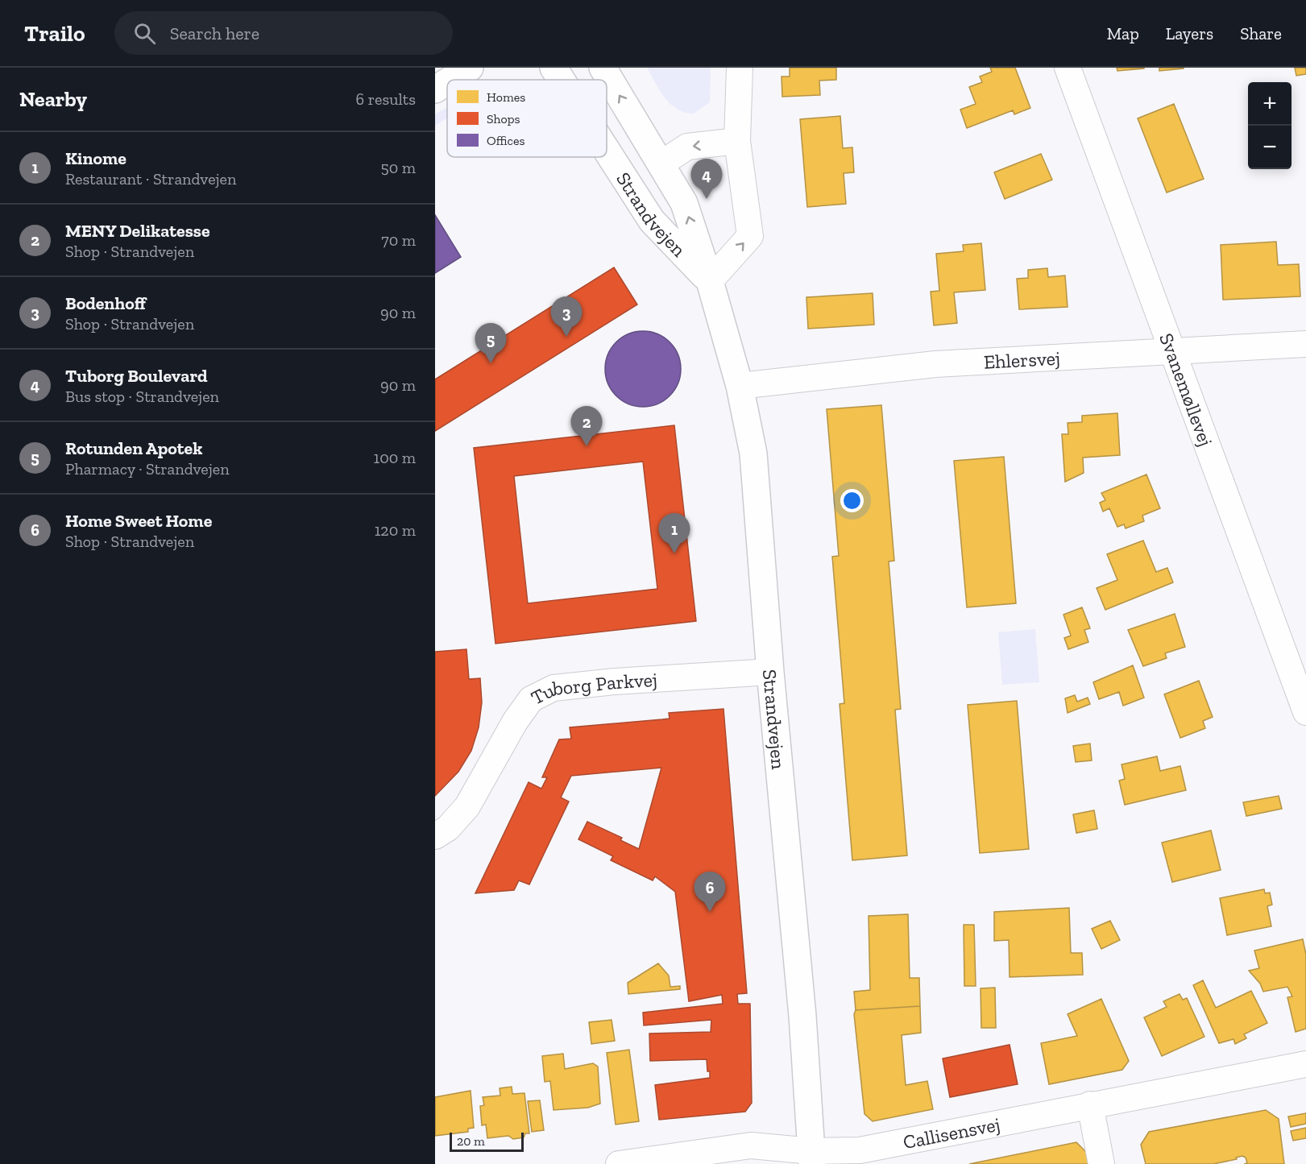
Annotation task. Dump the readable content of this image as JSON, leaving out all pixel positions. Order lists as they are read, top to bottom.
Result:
{
  "streets": {
    "main road": ["Strandvejen"],
    "street": [
      "Ehlersvej",
      "Svanemøllevej",
      "Tuborg Parkvej",
      "Callisensvej"
    ]
  },
  "crossings": [
    ["Strandvejen", "Ehlersvej"],
    ["Strandvejen", "Tuborg Parkvej"],
    ["Strandvejen", "Callisensvej"],
    ["Ehlersvej", "Svanemøllevej"]
  ],
  "legend": ["Homes", "Shops", "Offices"],
  "scale_bar": "20 m",
  "page": {
    "header": "Trailo",
    "search": "Search here",
    "nav": ["Map", "Layers", "Share"],
    "heading": ["Nearby", "6 results"],
    "map_buttons": ["+", "−"],
    "list": [
      {
        "mark": "1",
        "name": "Kinome",
        "note": "Restaurant · Strandvejen",
        "value": "50 m"
      },
      {
        "mark": "2",
        "name": "MENY Delikatesse",
        "note": "Shop · Strandvejen",
        "value": "70 m"
      },
      {
        "mark": "3",
        "name": "Bodenhoff",
        "note": "Shop · Strandvejen",
        "value": "90 m"
      },
      {
        "mark": "4",
        "name": "Tuborg Boulevard",
        "note": "Bus stop · Strandvejen",
        "value": "90 m"
      },
      {
        "mark": "5",
        "name": "Rotunden Apotek",
        "note": "Pharmacy · Strandvejen",
        "value": "100 m"
      },
      {
        "mark": "6",
        "name": "Home Sweet Home",
        "note": "Shop · Strandvejen",
        "value": "120 m"
      }
    ],
    "pins": [
      "4",
      "3",
      "5",
      "2",
      "1",
      "6"
    ],
    "scale": "20 m"
  }
}
